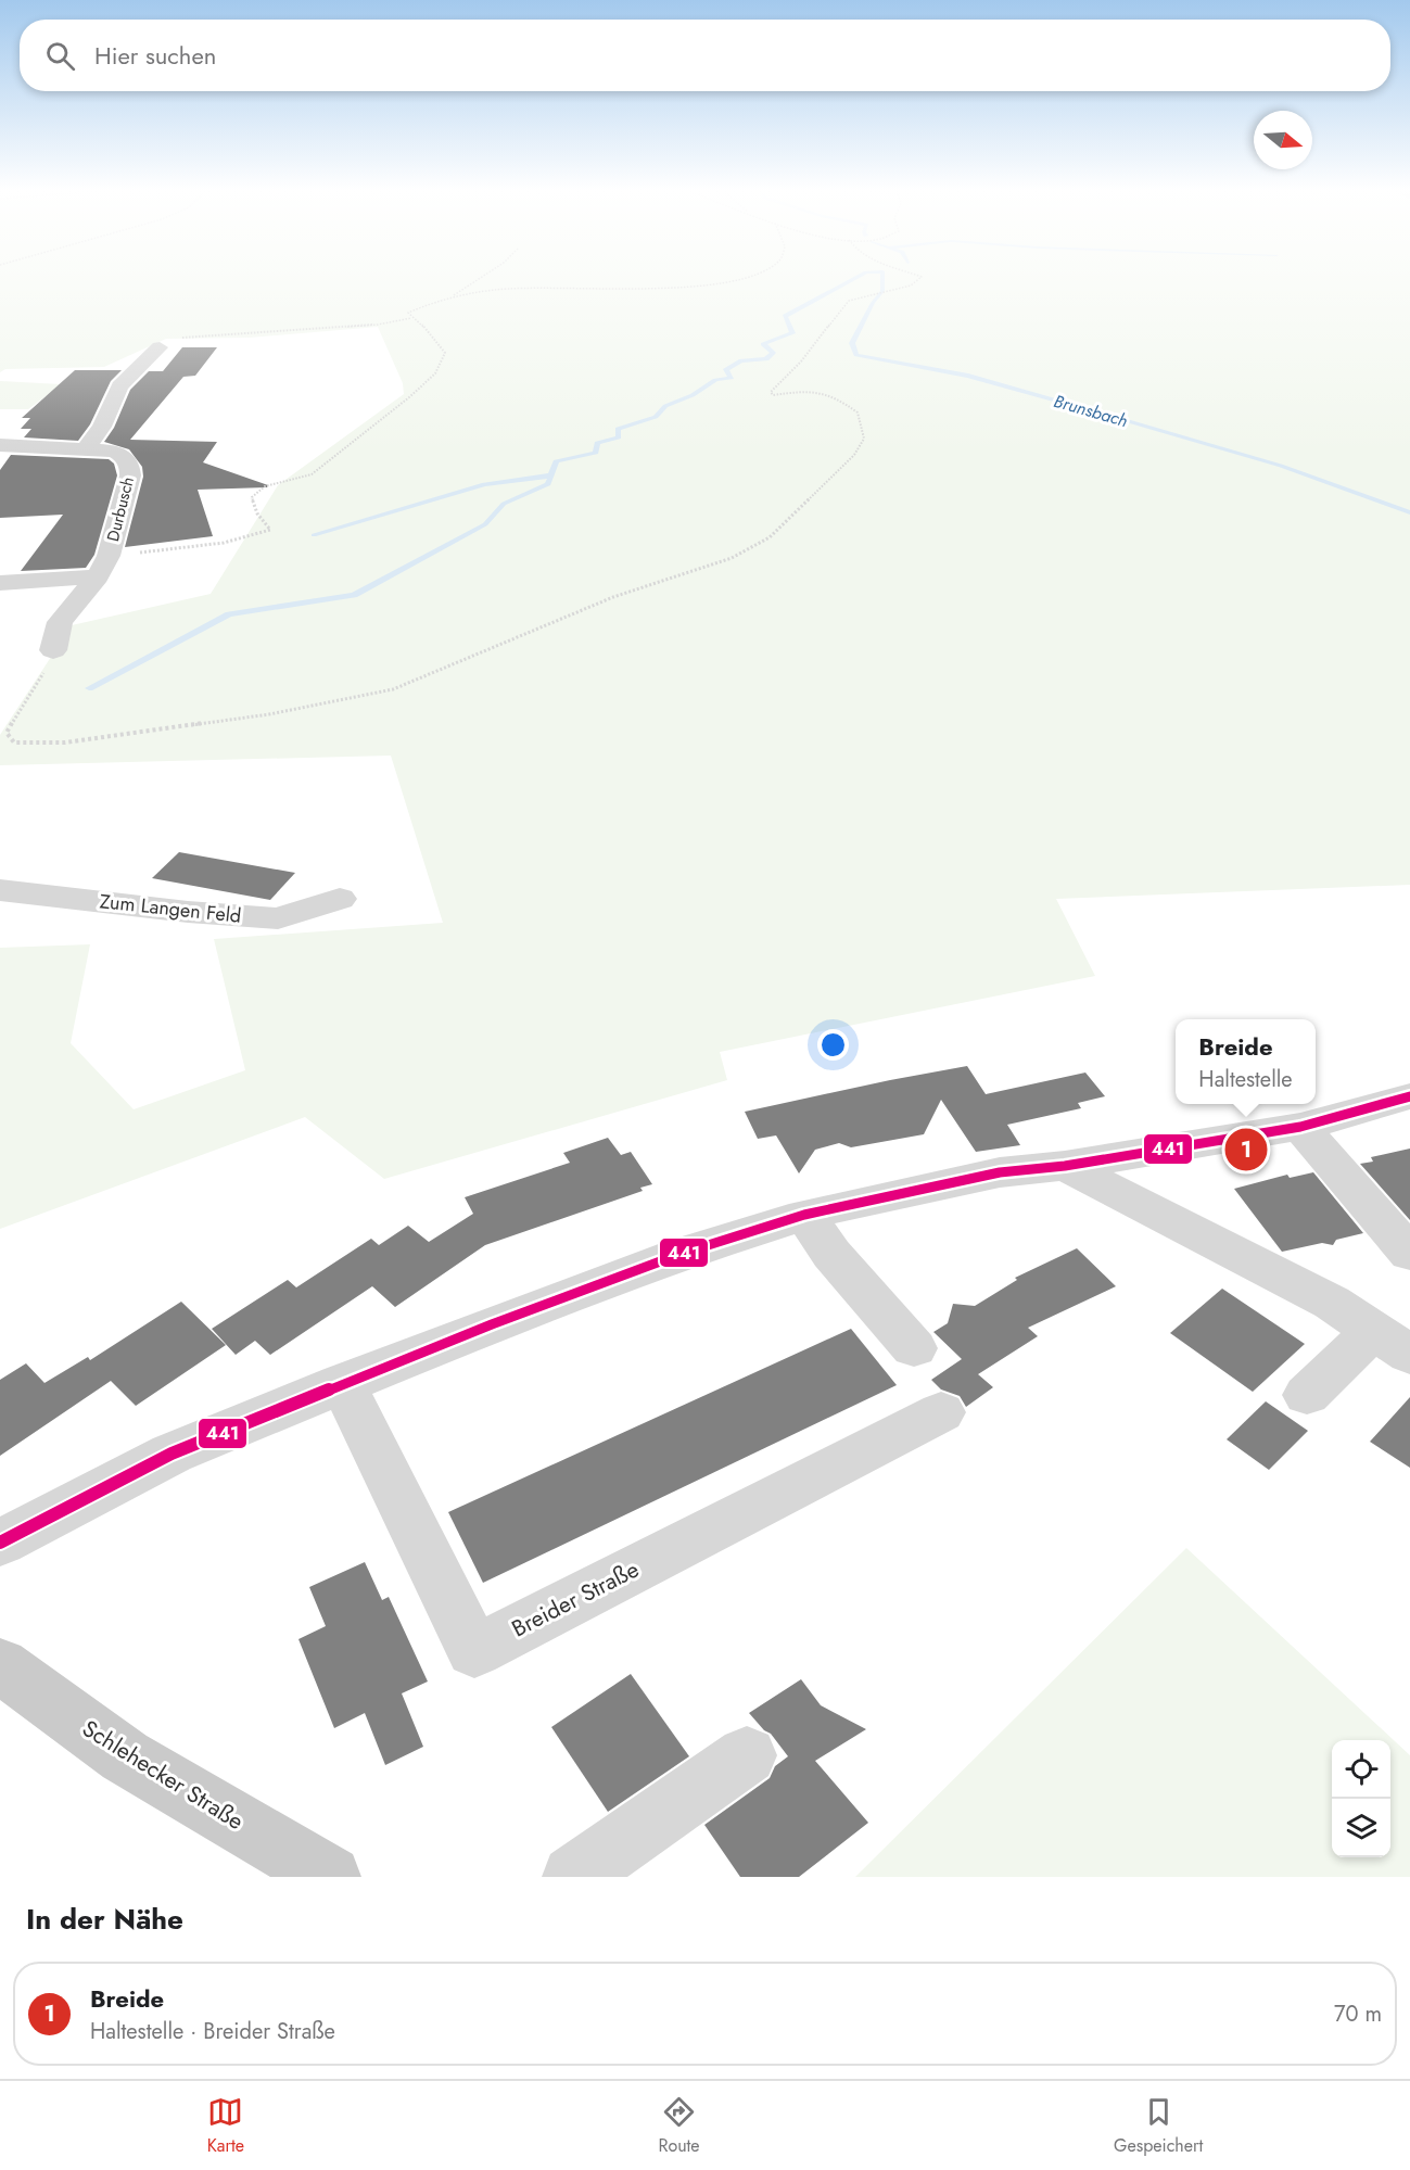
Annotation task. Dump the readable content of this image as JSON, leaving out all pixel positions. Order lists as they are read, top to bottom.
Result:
{
  "streets": {
    "main road": ["Schlehecker Straße"],
    "street": ["Durbusch", "Zum Langen Feld", "Breider Straße"]
  },
  "water": ["Brunsbach"],
  "lines": ["transit line 441"],
  "north": "right",
  "page": {
    "search": "Hier suchen",
    "popup": ["Breide", "Haltestelle"],
    "pins": "1",
    "heading": "In der Nähe",
    "list": [
      {
        "mark": "1",
        "name": "Breide",
        "note": "Haltestelle · Breider Straße",
        "value": "70 m"
      }
    ],
    "nav": ["Karte", "Route", "Gespeichert"]
  }
}
